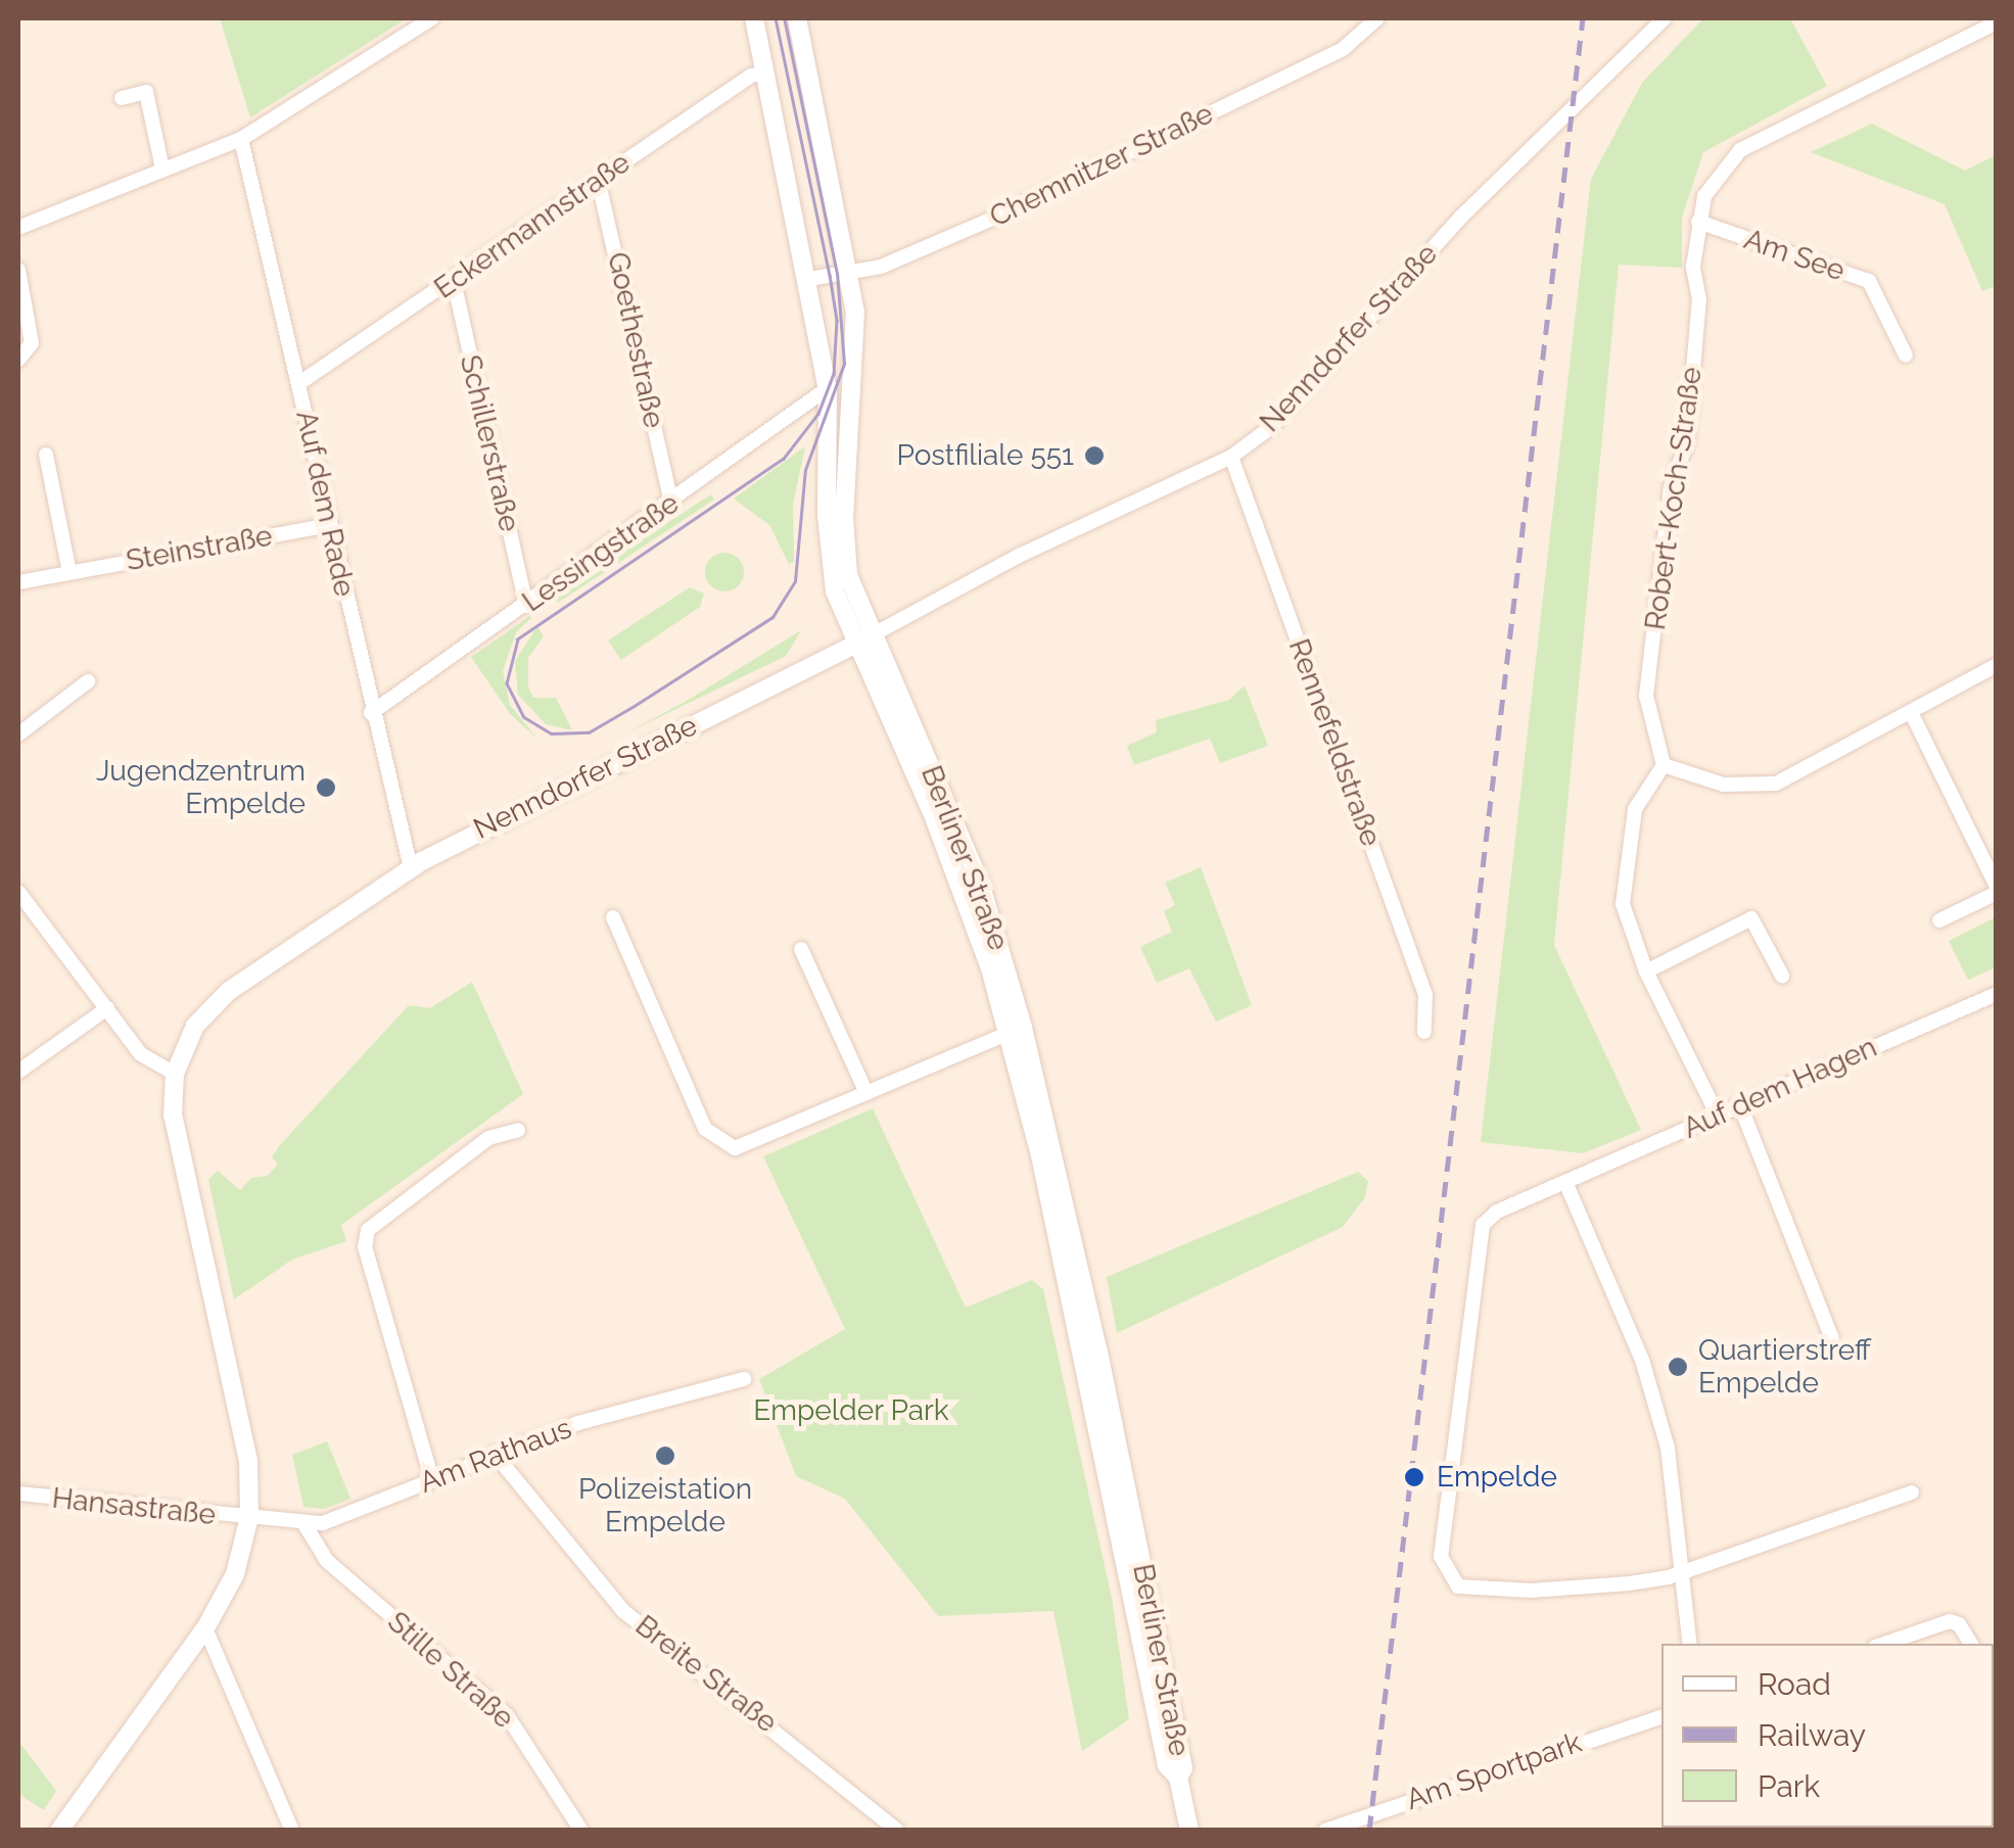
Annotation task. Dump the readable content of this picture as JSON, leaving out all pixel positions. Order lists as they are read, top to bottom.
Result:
{
  "streets": {
    "street": [
      "Chemnitzer Straße",
      "Eckermannstraße",
      "Am See",
      "Nenndorfer Straße",
      "Goethestraße",
      "Schillerstraße",
      "Robert-Koch-Straße",
      "Auf dem Rade",
      "Steinstraße",
      "Lessingstraße",
      "Rennefeldstraße",
      "Berliner Straße",
      "Auf dem Hagen",
      "Am Rathaus",
      "Hansastraße",
      "Stille Straße",
      "Breite Straße",
      "Am Sportpark"
    ]
  },
  "crossings": [
    ["Chemnitzer Straße", "Berliner Straße"],
    ["Eckermannstraße", "Goethestraße"],
    ["Eckermannstraße", "Schillerstraße"],
    ["Eckermannstraße", "Auf dem Rade"],
    ["Eckermannstraße", "Berliner Straße"],
    ["Am See", "Robert-Koch-Straße"],
    ["Nenndorfer Straße", "Auf dem Rade"],
    ["Nenndorfer Straße", "Rennefeldstraße"],
    ["Nenndorfer Straße", "Berliner Straße"],
    ["Nenndorfer Straße", "Am Rathaus"],
    ["Nenndorfer Straße", "Hansastraße"],
    ["Goethestraße", "Lessingstraße"],
    ["Schillerstraße", "Lessingstraße"],
    ["Auf dem Rade", "Steinstraße"],
    ["Auf dem Rade", "Lessingstraße"],
    ["Lessingstraße", "Berliner Straße"],
    ["Am Rathaus", "Hansastraße"],
    ["Am Rathaus", "Stille Straße"],
    ["Am Rathaus", "Breite Straße"]
  ],
  "parks": ["Empelder Park"],
  "places": [
    "Postfiliale 551",
    "Jugendzentrum Empelde",
    "Quartierstreff Empelde",
    "Polizeistation Empelde",
    "Empelde"
  ],
  "legend": ["Road", "Railway", "Park"]
}
